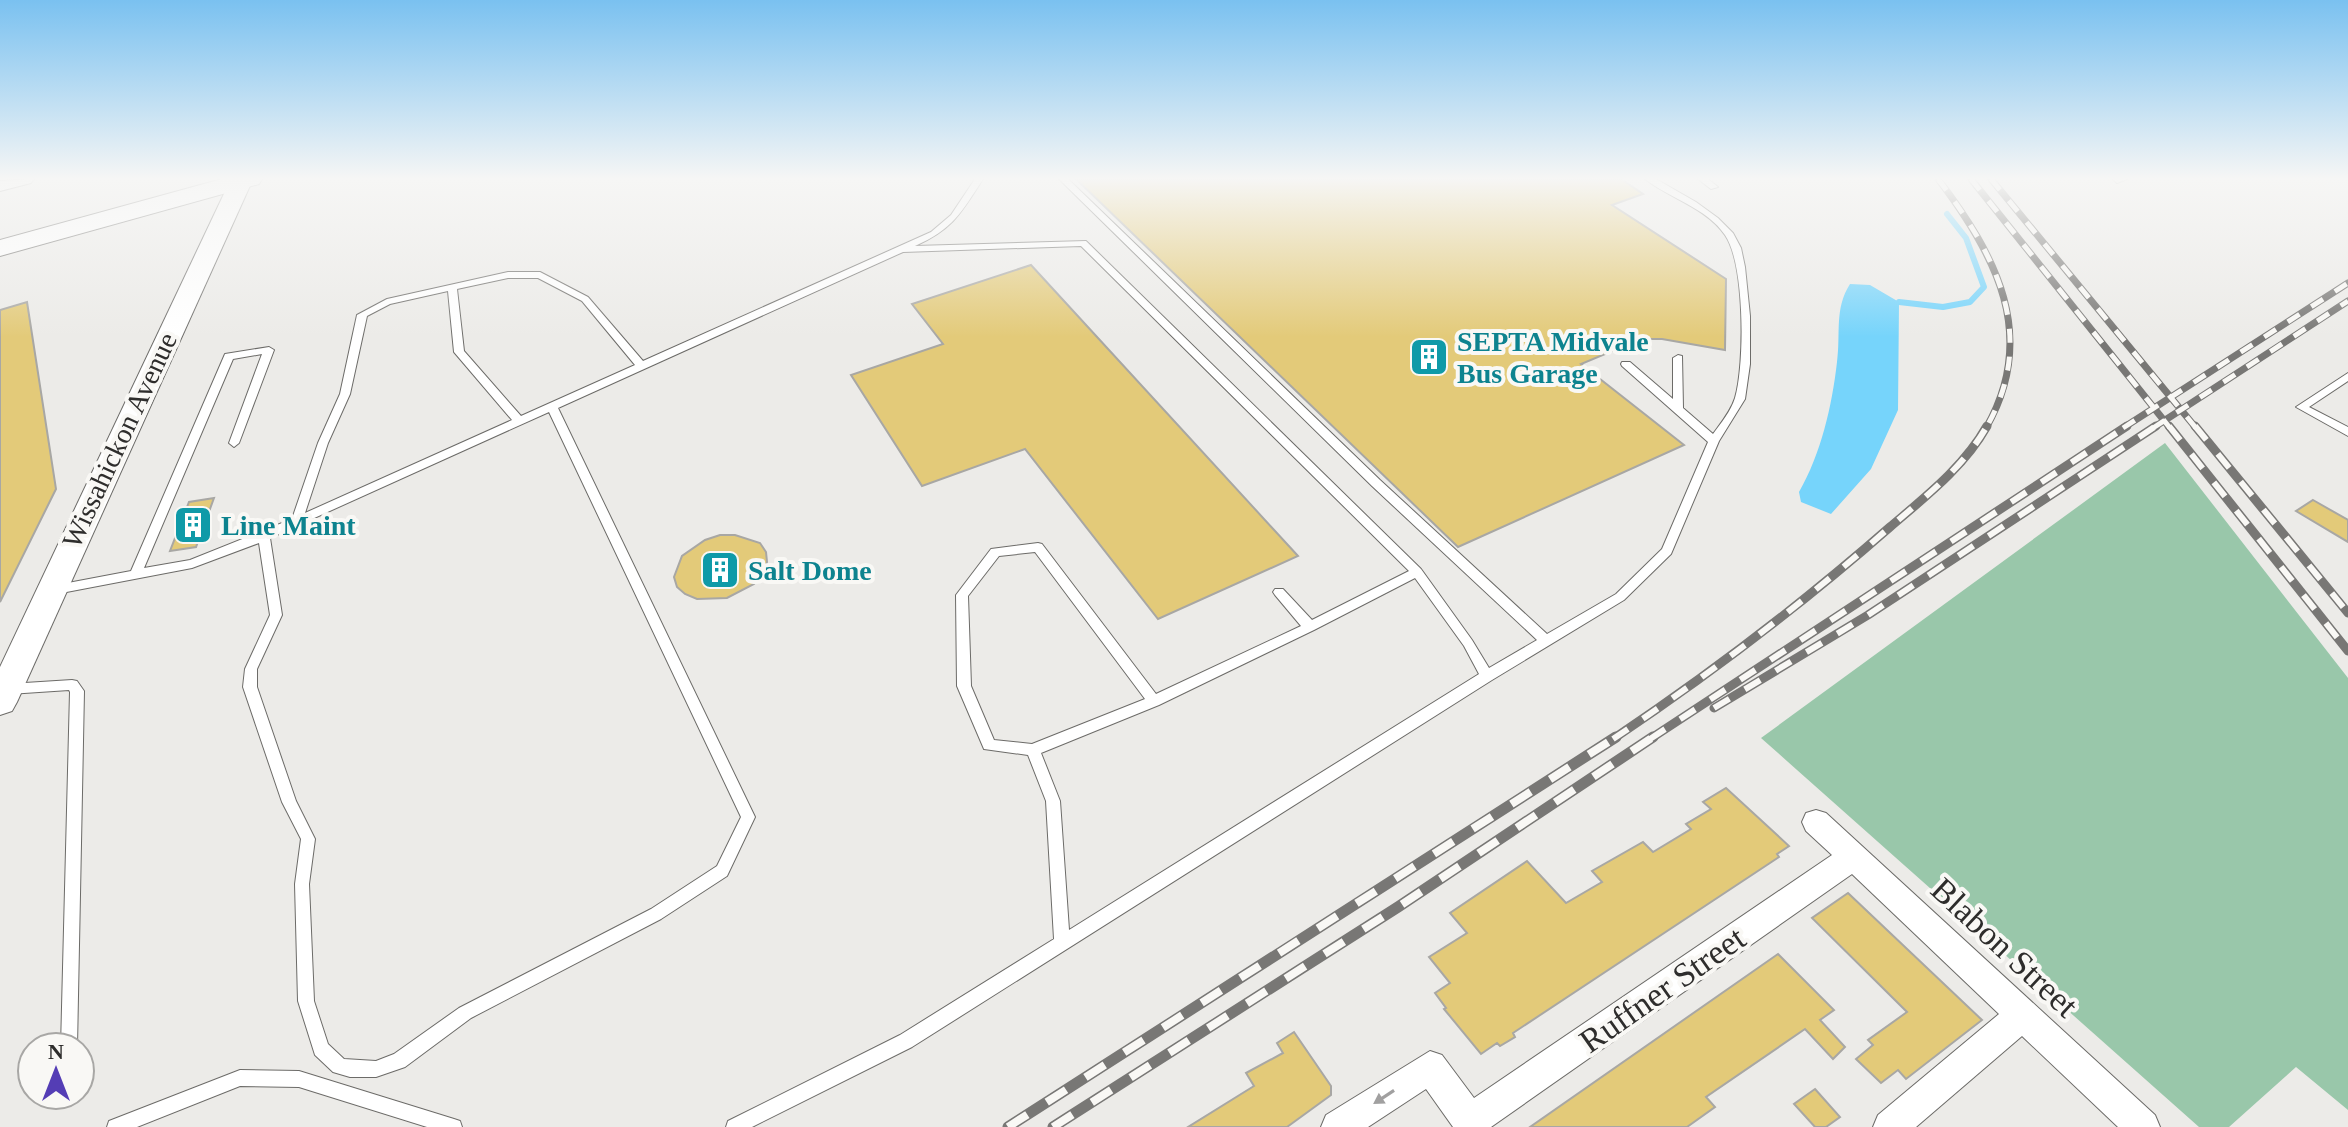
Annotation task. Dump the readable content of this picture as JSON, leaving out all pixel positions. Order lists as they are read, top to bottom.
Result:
{
  "streets": {
    "street": ["Wissahickon Avenue", "Blabon Street", "Ruffner Street"]
  },
  "crossings": [
    ["Blabon Street", "Ruffner Street"]
  ],
  "places": {
    "building": ["SEPTA Midvale Bus Garage", "Line Maint", "Salt Dome"]
  },
  "north": "top"
}
